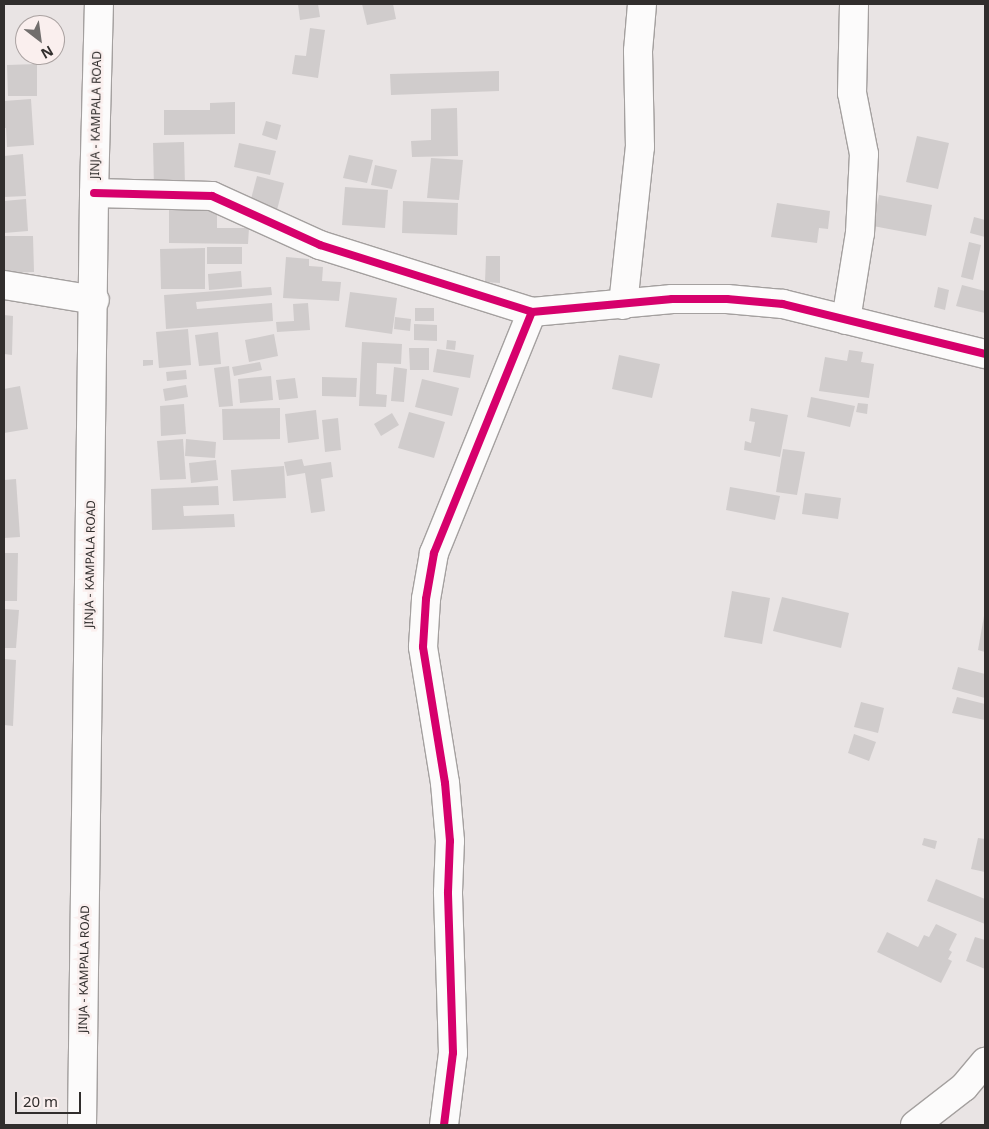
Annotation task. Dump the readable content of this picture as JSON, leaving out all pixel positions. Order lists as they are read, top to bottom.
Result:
{
  "streets": {
    "main road": ["JINJA - KAMPALA ROAD"]
  },
  "scale_bar": "20 m",
  "north": "bottom right"
}
